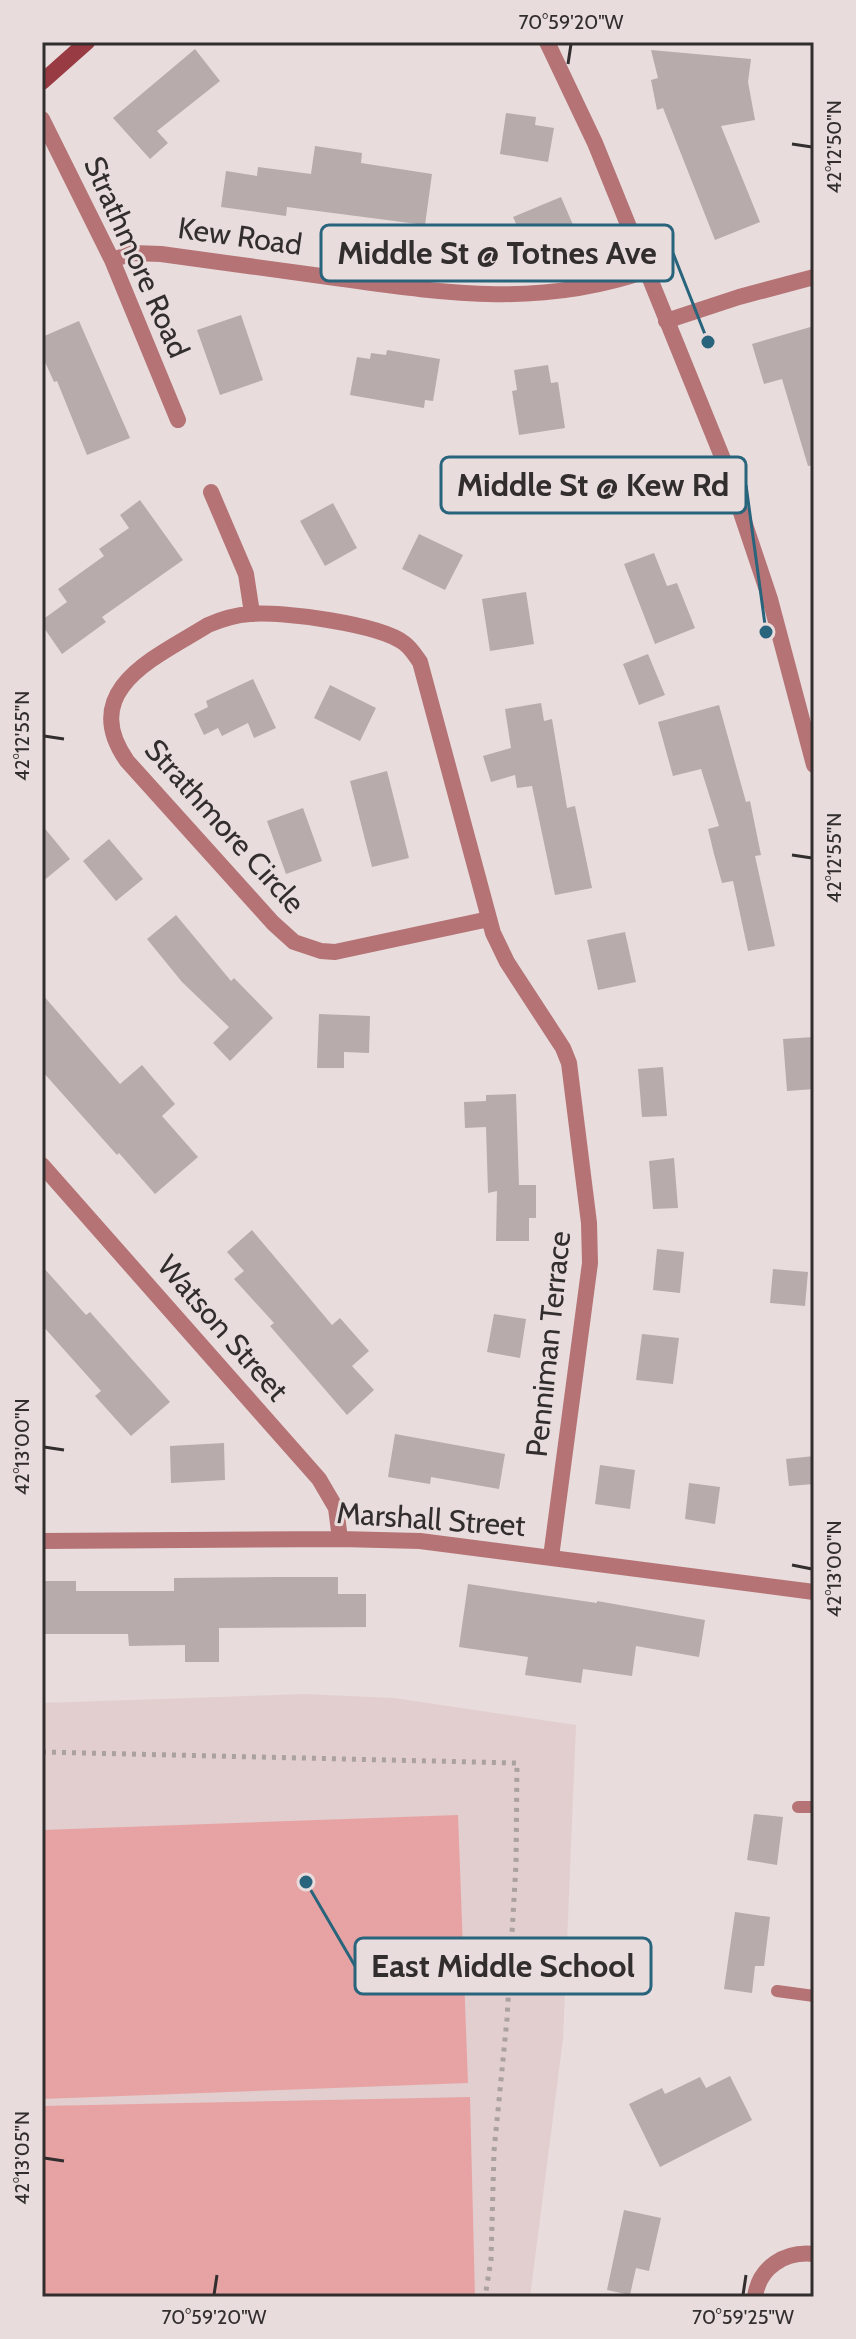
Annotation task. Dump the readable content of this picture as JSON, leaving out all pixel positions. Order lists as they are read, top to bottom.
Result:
{
  "streets": {
    "street": [
      "Kew Road",
      "Strathmore Road",
      "Strathmore Circle",
      "Watson Street",
      "Penniman Terrace",
      "Marshall Street"
    ]
  },
  "crossings": [
    ["Kew Road", "Strathmore Road"],
    ["Strathmore Circle", "Penniman Terrace"],
    ["Watson Street", "Marshall Street"],
    ["Penniman Terrace", "Marshall Street"]
  ],
  "places": ["Middle St @ Totnes Ave", "Middle St @ Kew Rd", "East Middle School"],
  "coordinates": [
    "70°59'20\"W",
    "42°12'50\"N",
    "42°12'55\"N",
    "42°13'00\"N",
    "42°13'05\"N",
    "70°59'25\"W"
  ]
}
